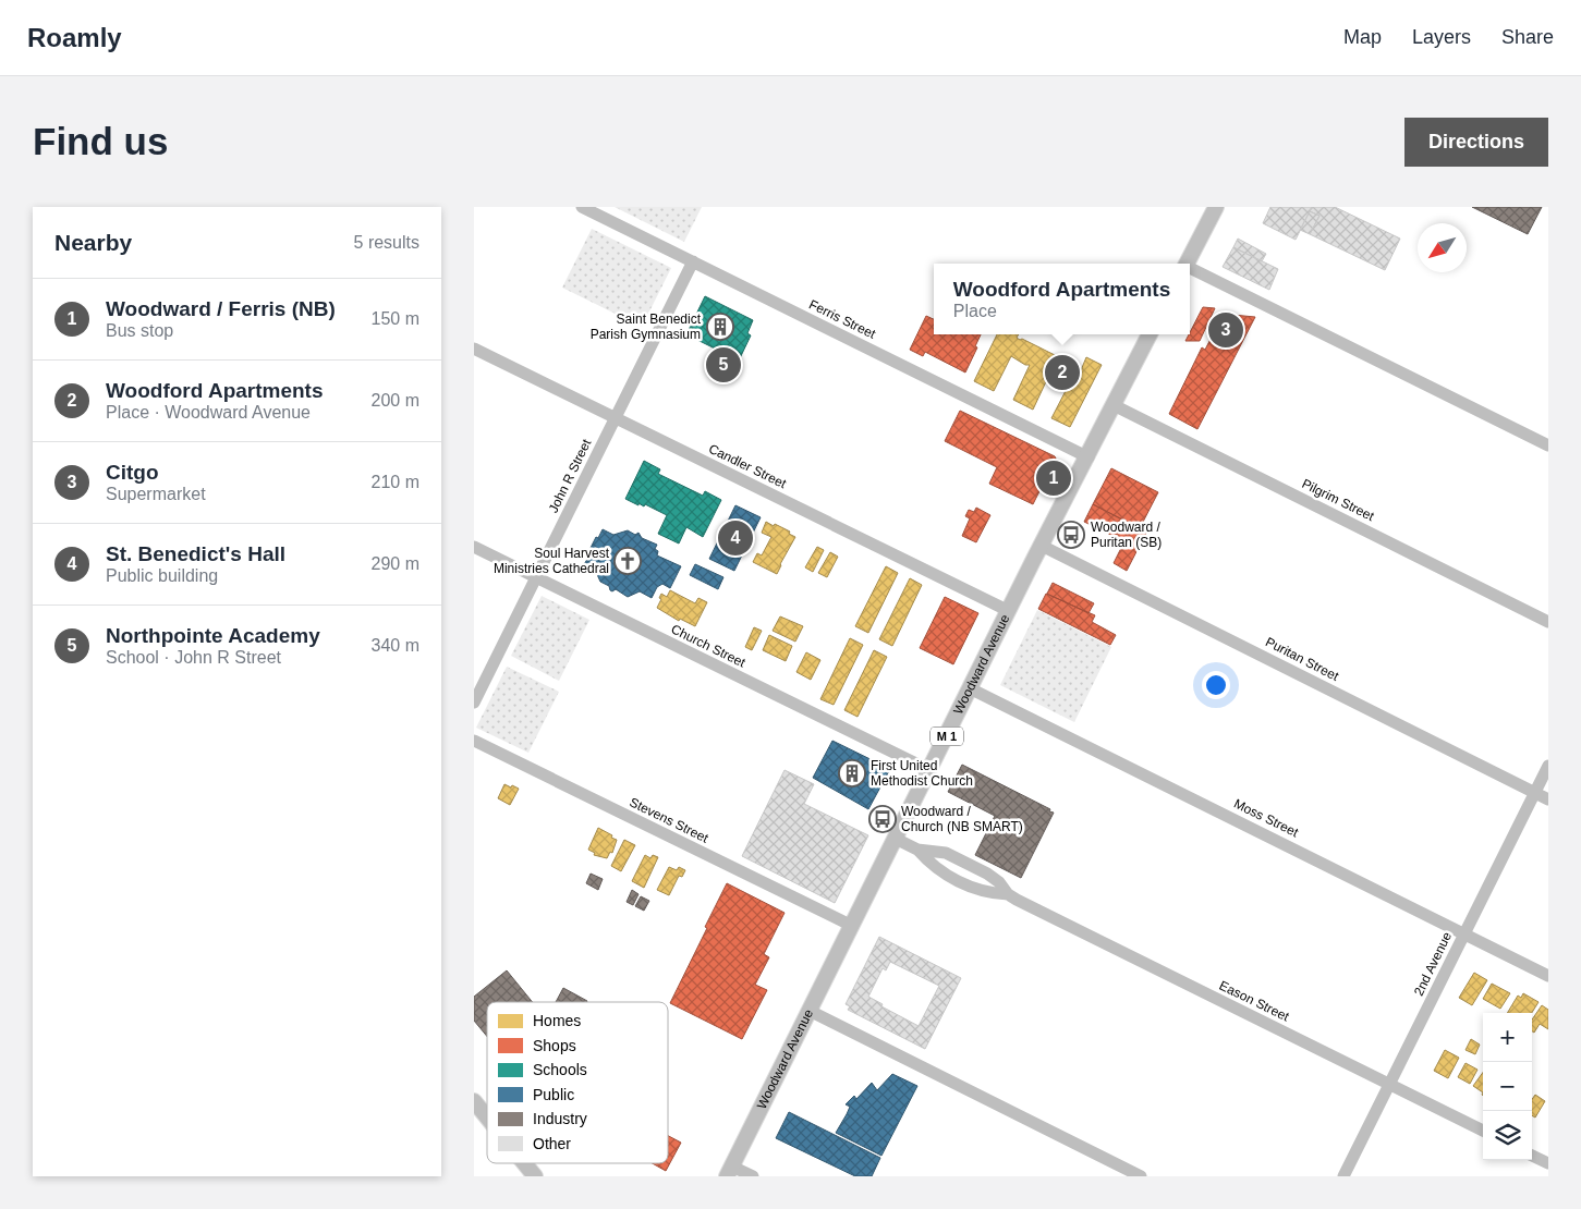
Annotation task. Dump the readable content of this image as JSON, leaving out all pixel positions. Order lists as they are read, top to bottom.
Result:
{
  "streets": {
    "main road": ["Woodward Avenue", "M 1"],
    "street": [
      "Ferris Street",
      "Candler Street",
      "John R Street",
      "Pilgrim Street",
      "Church Street",
      "Puritan Street",
      "Moss Street",
      "Stevens Street",
      "2nd Avenue",
      "Eason Street"
    ]
  },
  "crossings": [
    ["Ferris Street", "John R Street"],
    ["Ferris Street", "Woodward Avenue"],
    ["Candler Street", "John R Street"],
    ["Candler Street", "Woodward Avenue"],
    ["John R Street", "Church Street"],
    ["Pilgrim Street", "Woodward Avenue"],
    ["Church Street", "Woodward Avenue"],
    ["Puritan Street", "Woodward Avenue"],
    ["Puritan Street", "2nd Avenue"],
    ["Woodward Avenue", "Moss Street"],
    ["Woodward Avenue", "Stevens Street"],
    ["Woodward Avenue", "Eason Street"],
    ["Moss Street", "2nd Avenue"],
    ["2nd Avenue", "Eason Street"]
  ],
  "places": {
    "building": ["Saint Benedict Parish Gymnasium", "First United Methodist Church"],
    "bus stop": ["Woodward / Puritan (SB)", "Woodward / Church (NB SMART)"],
    "church": ["Soul Harvest Ministries Cathedral"]
  },
  "legend": [
    "Homes",
    "Shops",
    "Schools",
    "Public",
    "Industry",
    "Other"
  ],
  "north": "bottom left",
  "page": {
    "header": "Roamly",
    "nav": ["Map", "Layers", "Share"],
    "buttons": "Directions",
    "title": "Find us",
    "heading": ["Nearby", "5 results"],
    "popup": ["Woodford Apartments", "Place"],
    "list": [
      {
        "mark": "1",
        "name": "Woodward / Ferris (NB)",
        "note": "Bus stop",
        "value": "150 m"
      },
      {
        "mark": "2",
        "name": "Woodford Apartments",
        "note": "Place · Woodward Avenue",
        "value": "200 m"
      },
      {
        "mark": "3",
        "name": "Citgo",
        "note": "Supermarket",
        "value": "210 m"
      },
      {
        "mark": "4",
        "name": "St. Benedict's Hall",
        "note": "Public building",
        "value": "290 m"
      },
      {
        "mark": "5",
        "name": "Northpointe Academy",
        "note": "School · John R Street",
        "value": "340 m"
      }
    ],
    "pins": [
      "3",
      "5",
      "2",
      "1",
      "4"
    ],
    "map_buttons": ["+", "−"]
  }
}
